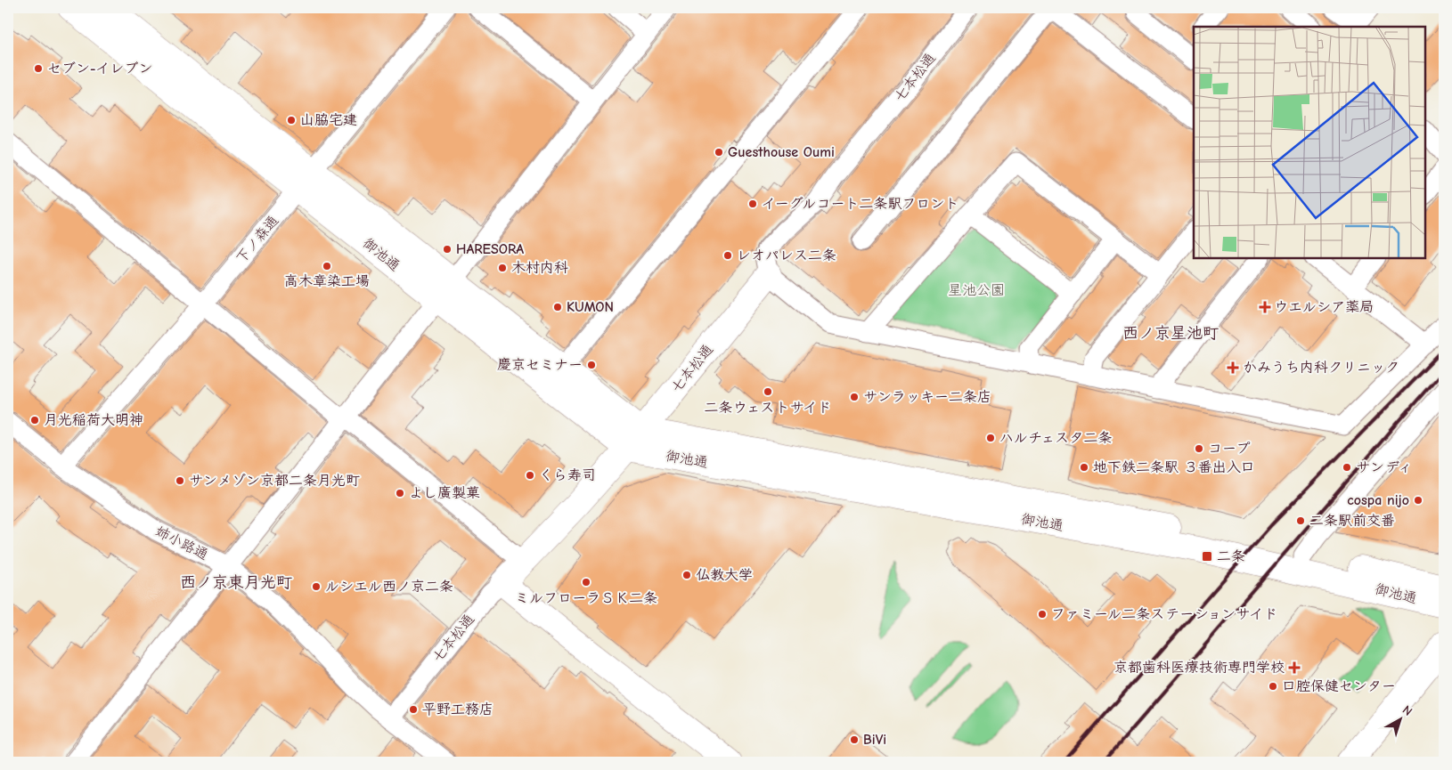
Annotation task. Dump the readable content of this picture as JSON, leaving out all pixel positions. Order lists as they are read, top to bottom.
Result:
{
  "streets": {
    "street": [
      "七本松通",
      "下ノ森通",
      "御池通",
      "姉小路通"
    ]
  },
  "crossings": [
    ["七本松通", "御池通"],
    ["七本松通", "姉小路通"],
    ["下ノ森通", "御池通"],
    ["下ノ森通", "姉小路通"]
  ],
  "districts": ["西ノ京星池町", "西ノ京東月光町"],
  "parks": ["星池公園"],
  "places": {
    "other": [
      "セブン-イレブン",
      "山脇宅建",
      "Guesthouse Oumi",
      "イーグルコート二条駅フロント",
      "HARESORA",
      "レオパレス二条",
      "高木章染工場",
      "木村内科",
      "KUMON",
      "慶京セミナー",
      "二条ウェストサイド",
      "サンラッキー二条店",
      "月光稲荷大明神",
      "ハルチェスタ二条",
      "コープ",
      "地下鉄二条駅 ３番出入口",
      "サンディ",
      "くら寿司",
      "サンメゾン京都二条月光町",
      "よし廣製菓",
      "cospa nijo",
      "二条駅前交番",
      "仏教大学",
      "ミルフローラＳＫ二条",
      "ルシエル西ノ京二条",
      "ファミール二条ステーションサイド",
      "口腔保健センター",
      "平野工務店",
      "BiVi"
    ],
    "health": ["ウエルシア薬局", "かみうち内科クリニック", "京都歯科医療技術専門学校"],
    "transit": ["二条"]
  },
  "north": "top right"
}
